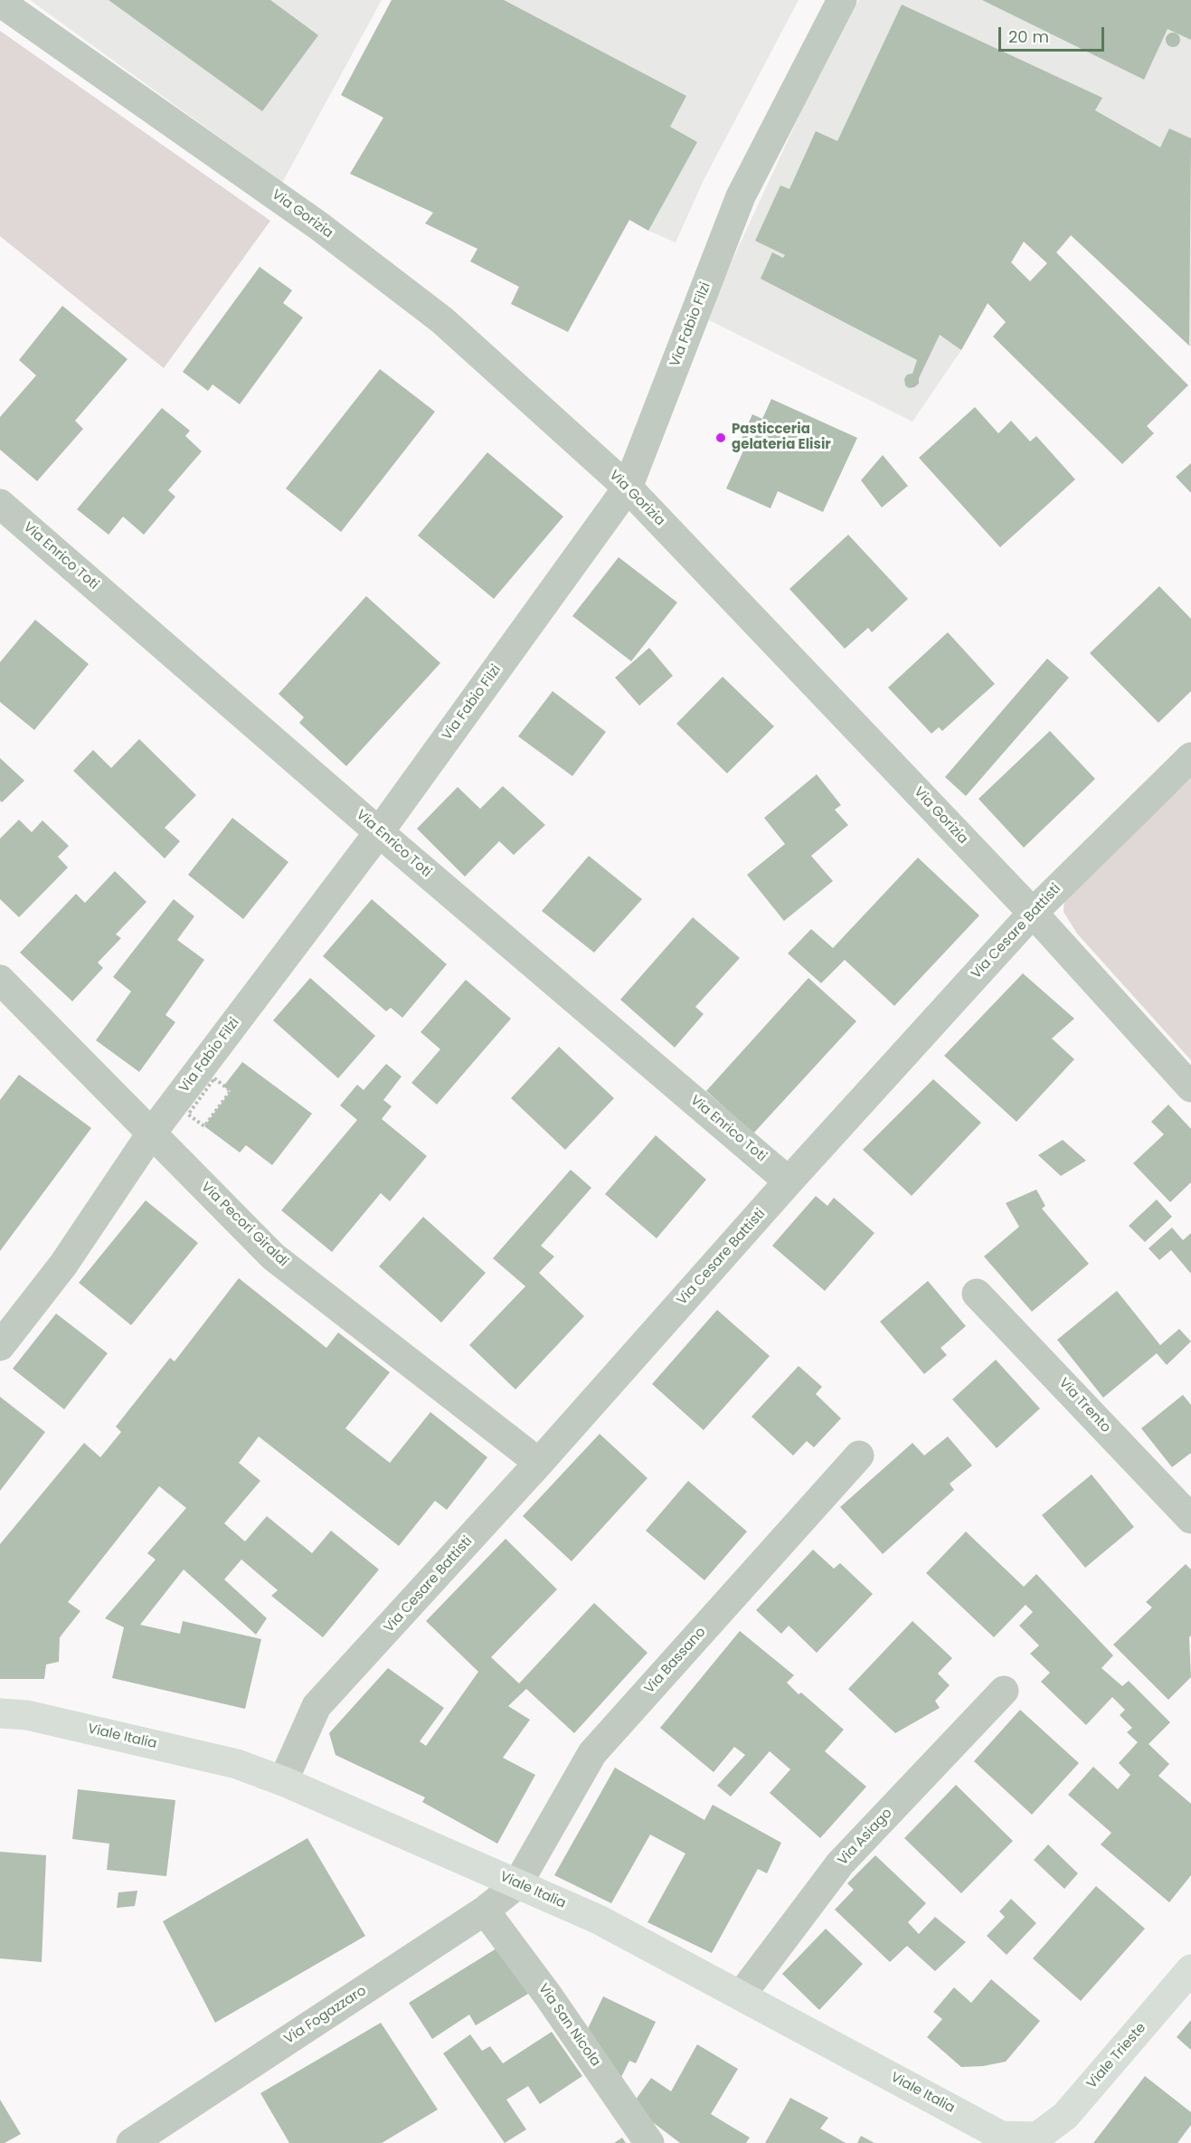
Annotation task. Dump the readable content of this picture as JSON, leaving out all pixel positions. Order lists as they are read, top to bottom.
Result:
{
  "streets": {
    "main road": ["Viale Italia", "Viale Trieste"],
    "street": [
      "Via Gorizia",
      "Via Fabio Filzi",
      "Via Enrico Toti",
      "Via Cesare Battisti",
      "Via Pecori Giraldi",
      "Via Trento",
      "Via Bassano",
      "Via Asiago",
      "Via Fogazzaro",
      "Via San Nicola"
    ]
  },
  "crossings": [
    ["Via Gorizia", "Via Fabio Filzi"],
    ["Via Gorizia", "Via Cesare Battisti"],
    ["Via Fabio Filzi", "Via Enrico Toti"],
    ["Via Fabio Filzi", "Via Pecori Giraldi"],
    ["Via Enrico Toti", "Via Cesare Battisti"],
    ["Via Cesare Battisti", "Via Pecori Giraldi"],
    ["Via Cesare Battisti", "Viale Italia"],
    ["Via Bassano", "Viale Italia"],
    ["Via Bassano", "Via Fogazzaro"],
    ["Viale Italia", "Via Asiago"],
    ["Viale Italia", "Via Fogazzaro"],
    ["Viale Italia", "Viale Trieste"],
    ["Via Fogazzaro", "Via San Nicola"]
  ],
  "places": ["Pasticceria gelateria Elisir"],
  "scale_bar": "20 m"
}
